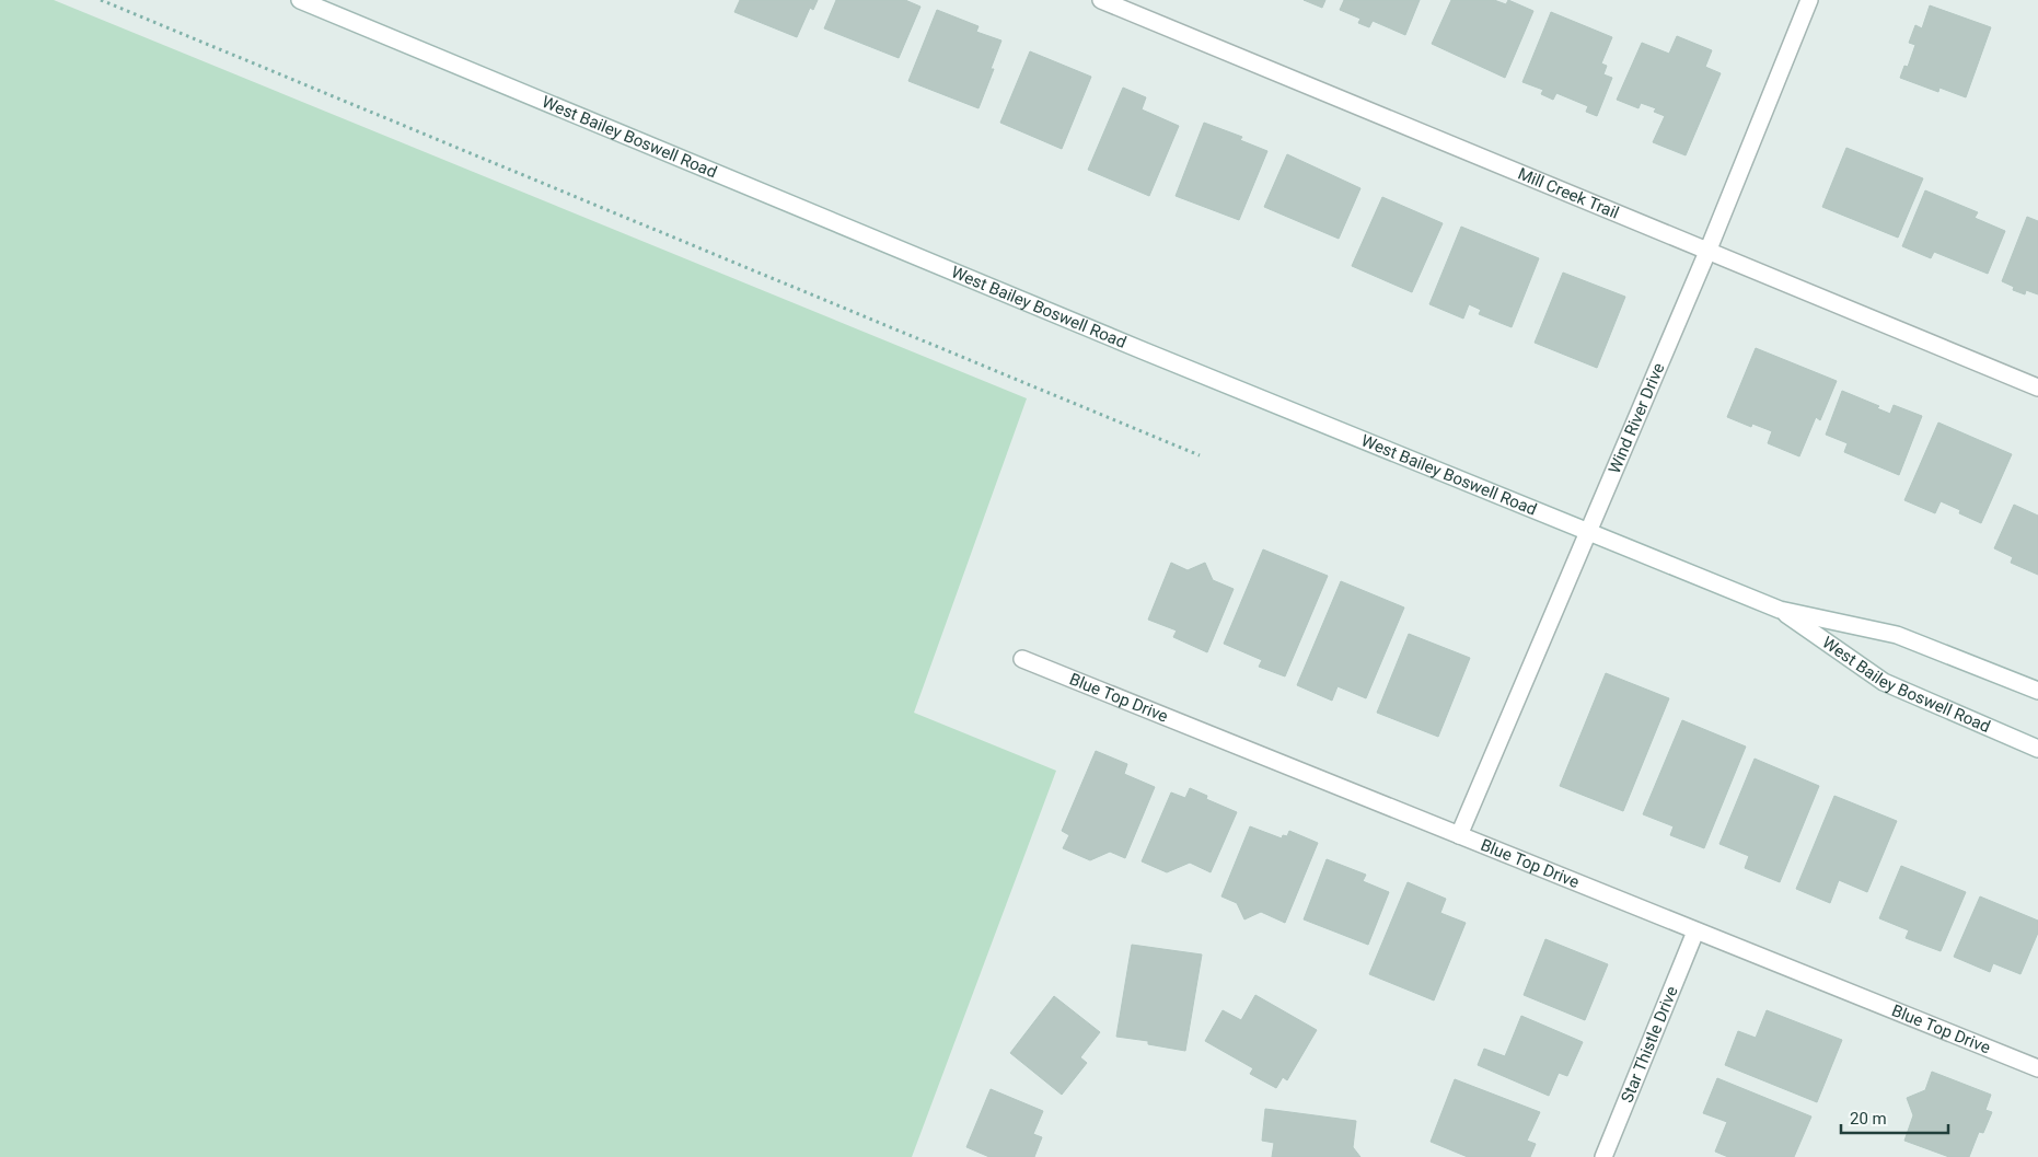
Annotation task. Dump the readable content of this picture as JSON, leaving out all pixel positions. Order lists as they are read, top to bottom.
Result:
{
  "streets": {
    "street": [
      "West Bailey Boswell Road",
      "Mill Creek Trail",
      "Wind River Drive",
      "Blue Top Drive",
      "Star Thistle Drive"
    ]
  },
  "crossings": [
    ["West Bailey Boswell Road", "Wind River Drive"],
    ["Mill Creek Trail", "Wind River Drive"],
    ["Wind River Drive", "Blue Top Drive"],
    ["Blue Top Drive", "Star Thistle Drive"]
  ],
  "scale_bar": "20 m"
}
